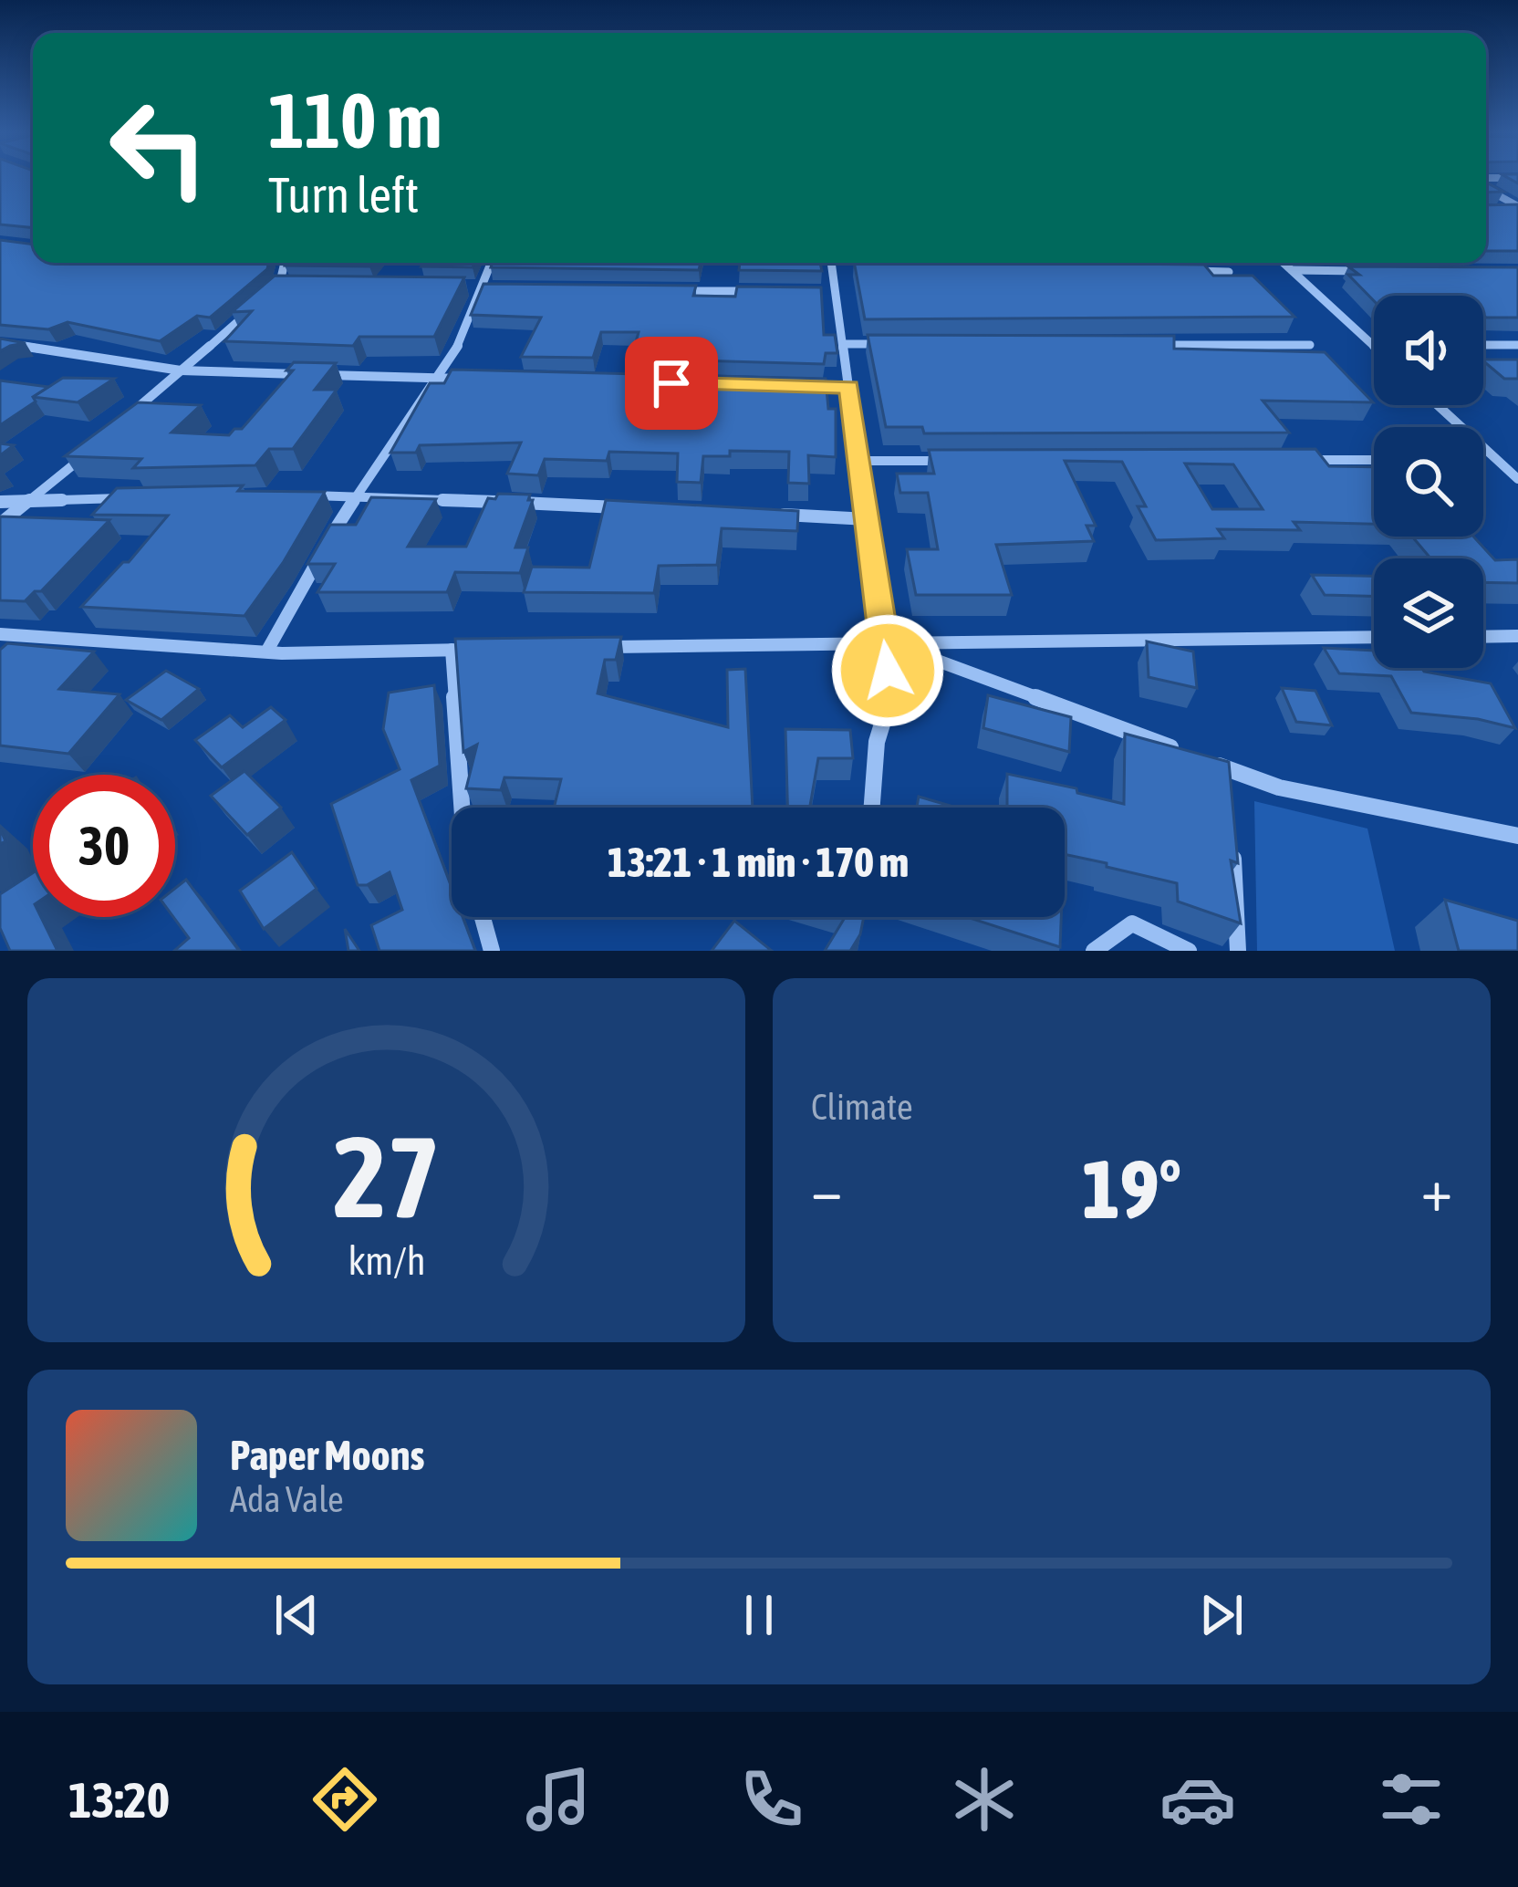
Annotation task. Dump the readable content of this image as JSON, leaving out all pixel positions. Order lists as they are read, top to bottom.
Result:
{
  "page": {
    "turn": ["110 m", "Turn left"],
    "limit": "30",
    "trip": "13:21 · 1 min · 170 m",
    "tile": "Climate",
    "heat": ["−", "19°", "+"],
    "song": ["Paper Moons", "Ada Vale"],
    "tabs": "13:20",
    "gauge": ["27", "km/h"]
  }
}
